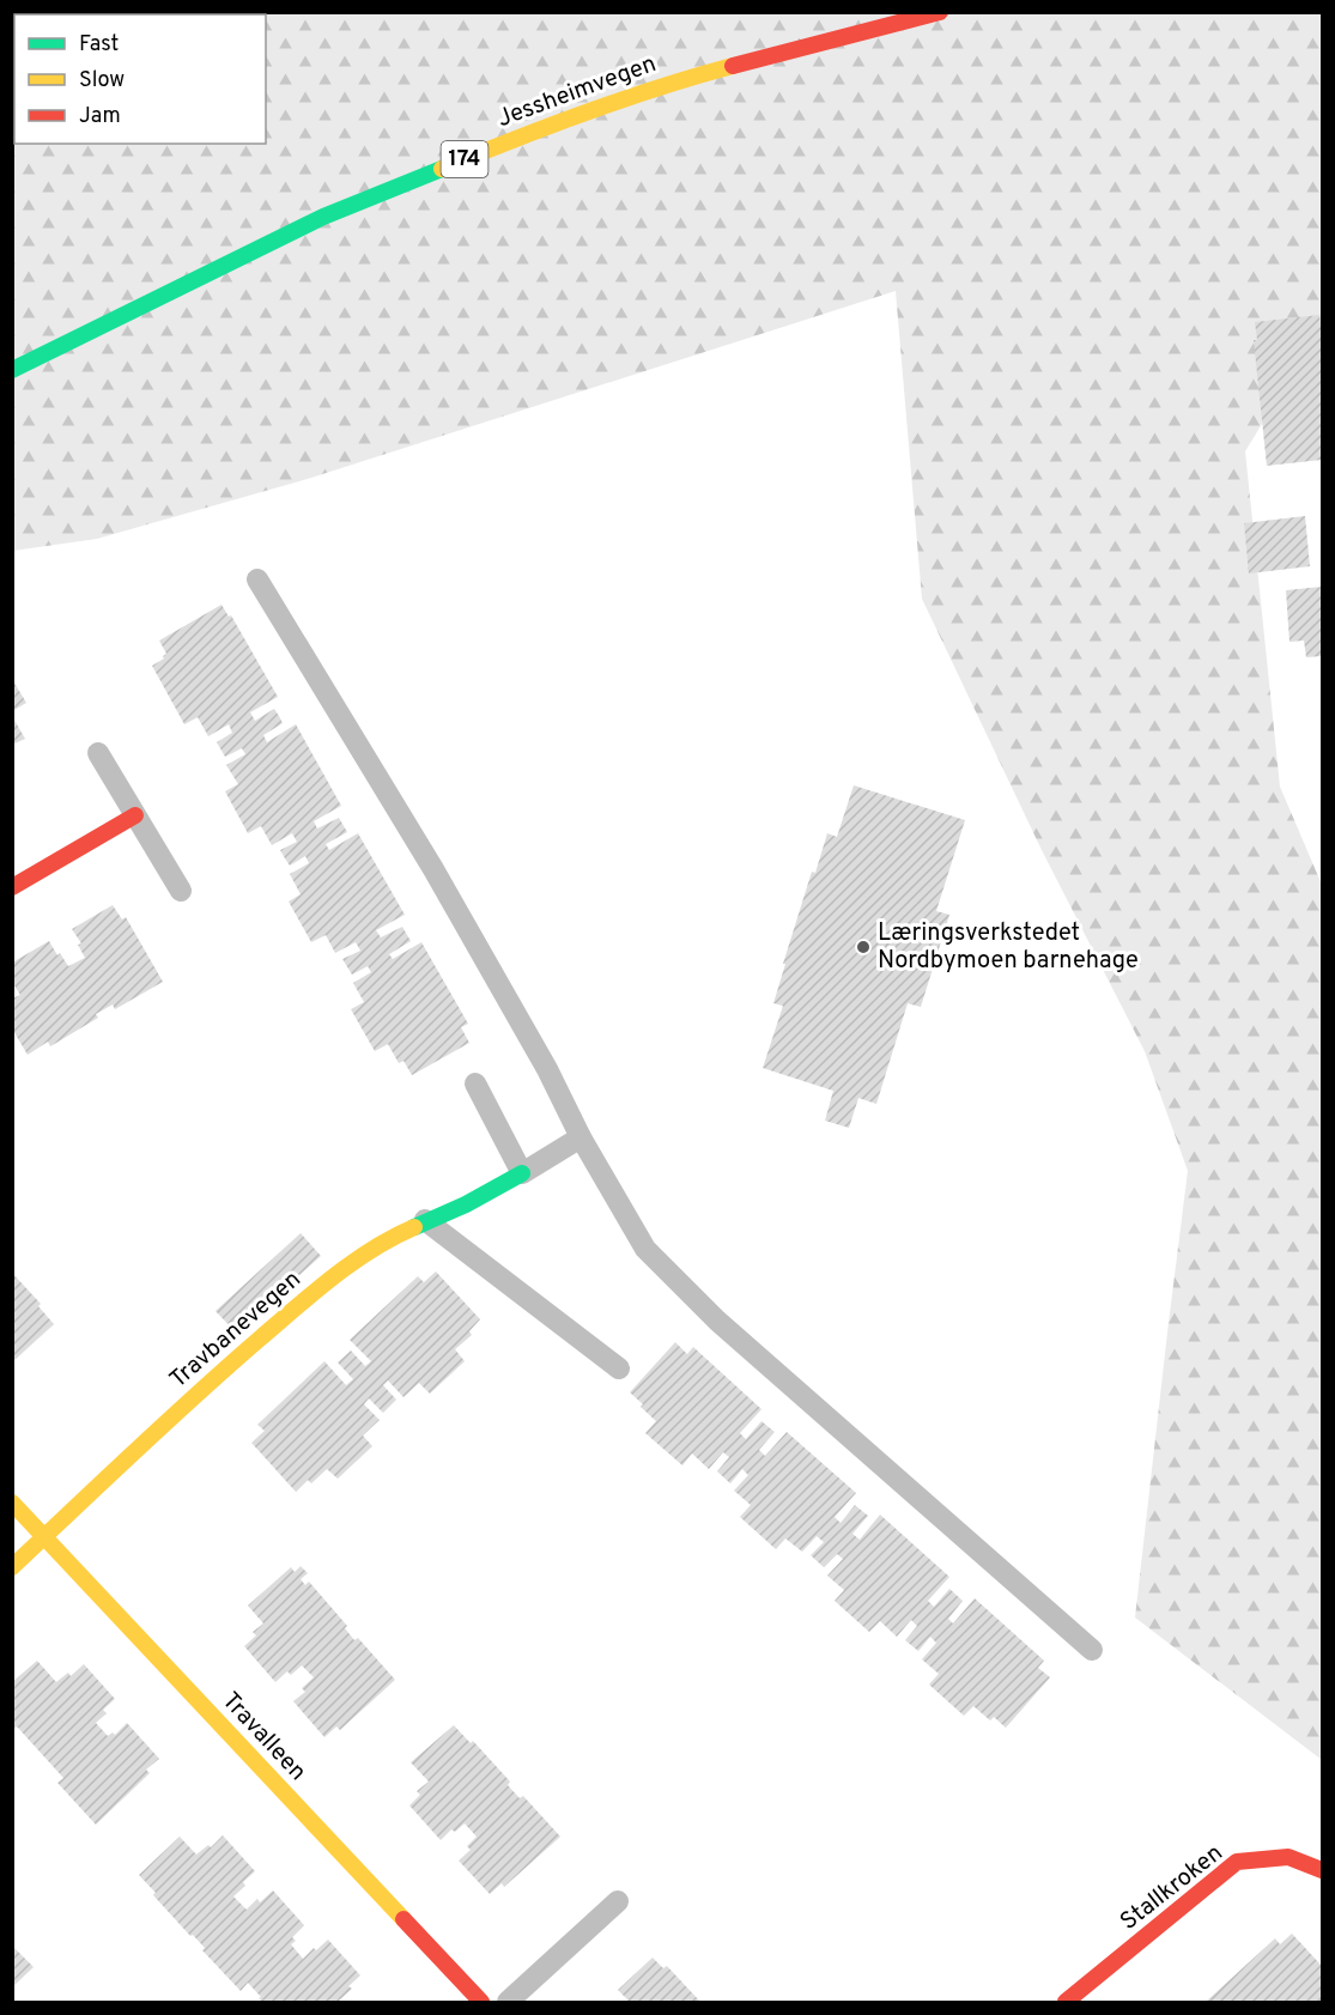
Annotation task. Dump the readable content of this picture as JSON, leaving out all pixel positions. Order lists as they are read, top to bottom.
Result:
{
  "streets": {
    "street": [
      "Jessheimvegen",
      "174",
      "Travbanevegen",
      "Travalleen",
      "Stallkroken"
    ]
  },
  "crossings": [
    ["Travbanevegen", "Travalleen"]
  ],
  "places": ["Læringsverkstedet Nordbymoen barnehage"],
  "legend": ["Fast", "Slow", "Jam"]
}
